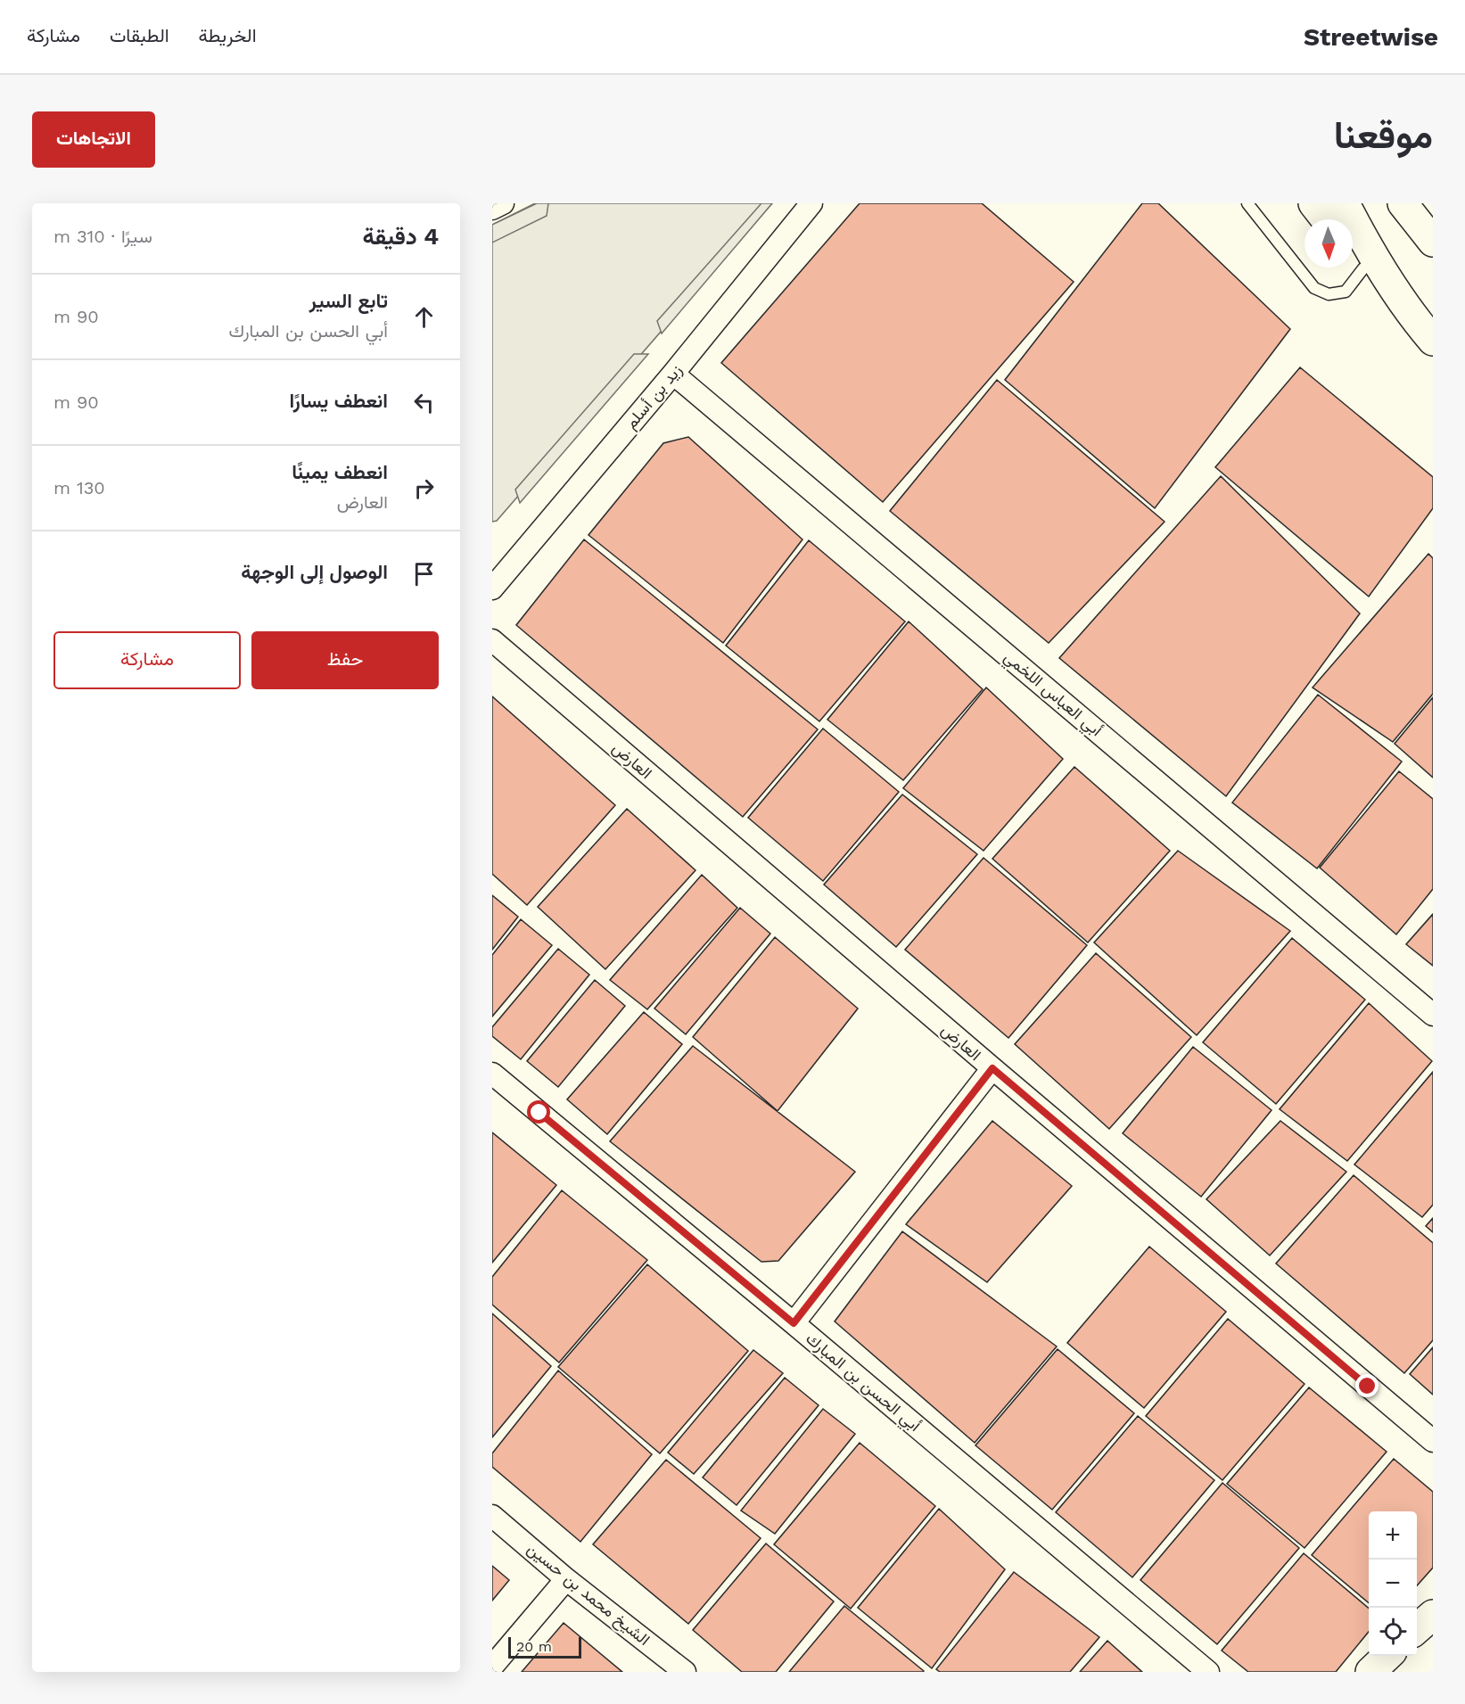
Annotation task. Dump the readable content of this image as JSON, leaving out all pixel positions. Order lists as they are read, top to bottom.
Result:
{
  "streets": {
    "street": [
      "زيد بن أسلم",
      "أبي العباس اللخمي",
      "العارض",
      "أبي الحسن بن المبارك",
      "الشيخ محمد بن حسين"
    ]
  },
  "crossings": [
    ["زيد بن أسلم", "أبي العباس اللخمي"]
  ],
  "scale_bar": "20 m",
  "north": "bottom",
  "page": {
    "header": "Streetwise",
    "nav": ["الخريطة", "الطبقات", "مشاركة"],
    "title": "موقعنا",
    "buttons": [
      "الاتجاهات",
      ["حفظ", "مشاركة"]
    ],
    "heading": ["4 دقيقة", "سيرًا · 310 m"],
    "list": [
      ["تابع السير", "أبي الحسن بن المبارك", "90 m"],
      ["انعطف يسارًا", "90 m"],
      ["انعطف يمينًا", "العارض", "130 m"],
      "الوصول إلى الوجهة"
    ],
    "map_buttons": ["+", "−"],
    "scale": "20 m"
  }
}
